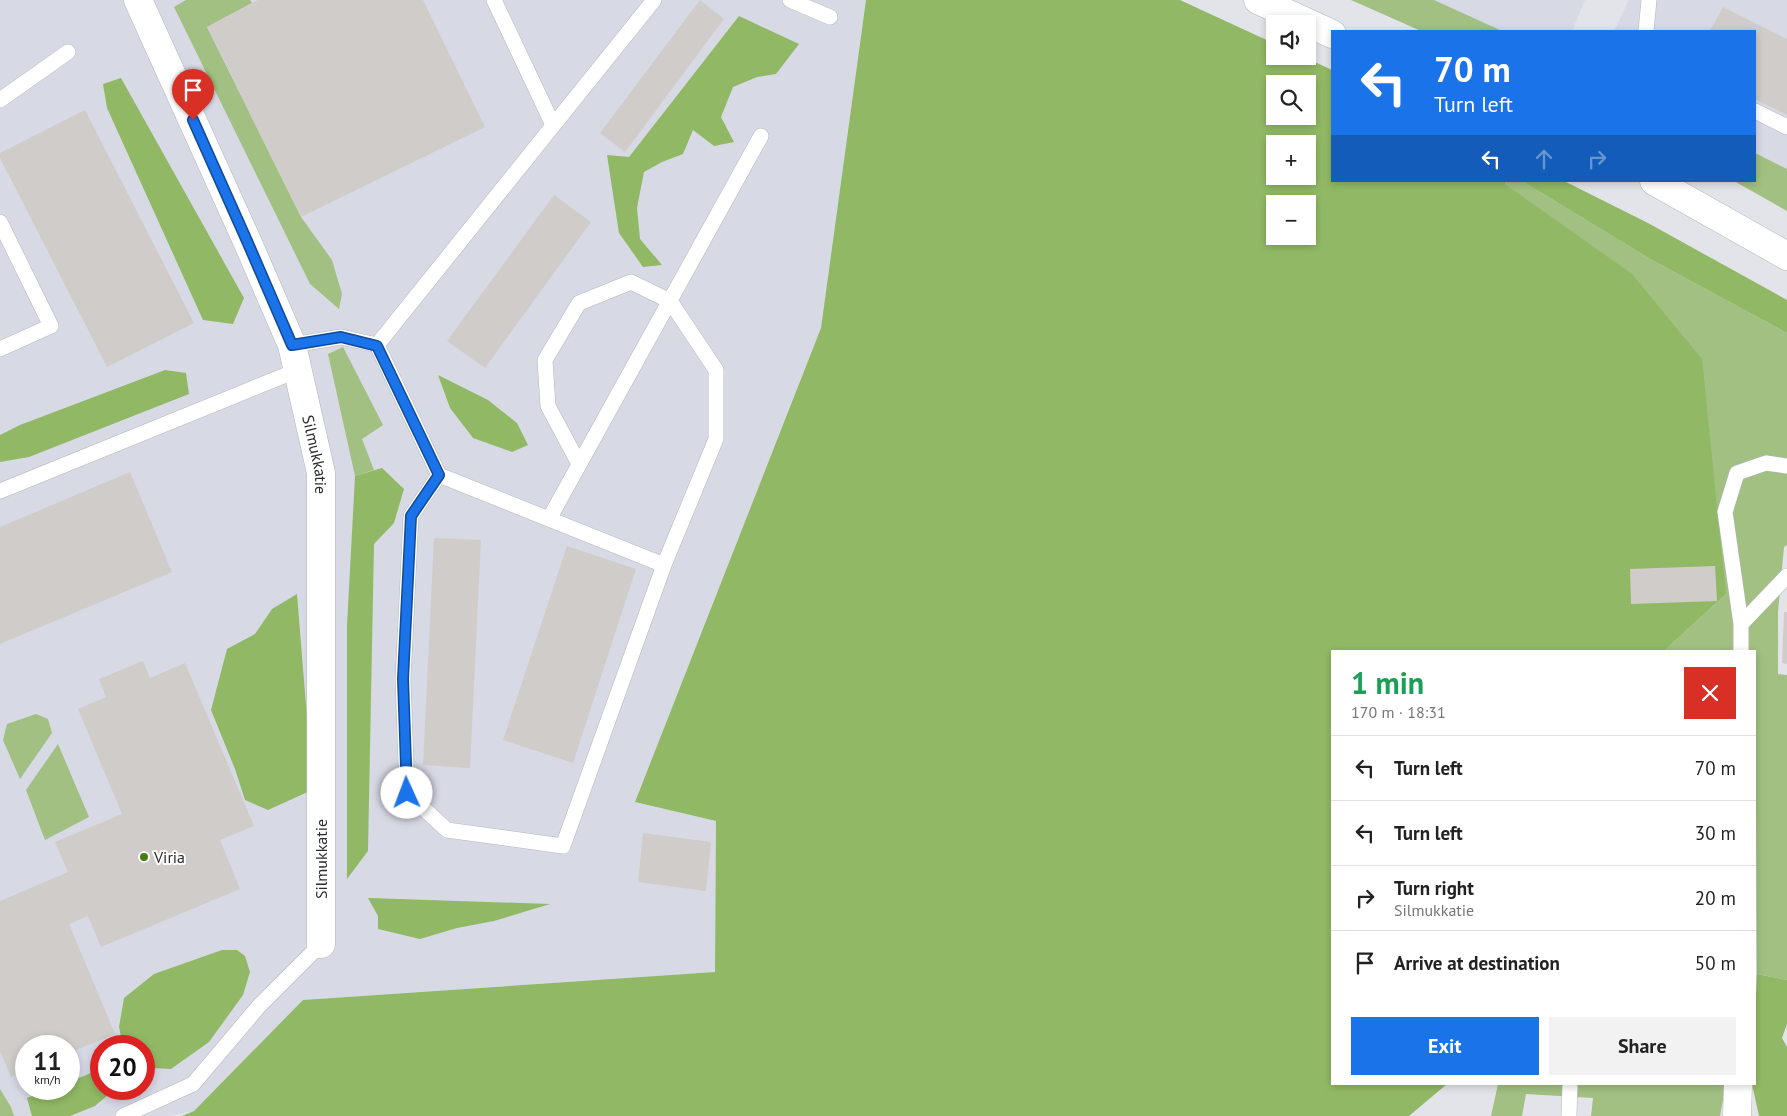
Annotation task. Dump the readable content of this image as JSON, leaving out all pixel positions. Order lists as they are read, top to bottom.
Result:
{
  "streets": {
    "street": ["Silmukkatie"]
  },
  "places": ["Viria"],
  "page": {
    "map_buttons": ["+", "−"],
    "turn": ["70 m", "Turn left"],
    "heading": ["1 min", "170 m · 18:31"],
    "list": [
      {
        "name": "Turn left",
        "value": "70 m"
      },
      {
        "name": "Turn left",
        "value": "30 m"
      },
      {
        "name": "Turn right",
        "note": "Silmukkatie",
        "value": "20 m"
      },
      {
        "name": "Arrive at destination",
        "value": "50 m"
      }
    ],
    "buttons": ["Exit", "Share"],
    "speed": "11 km/h",
    "limit": "20"
  }
}
